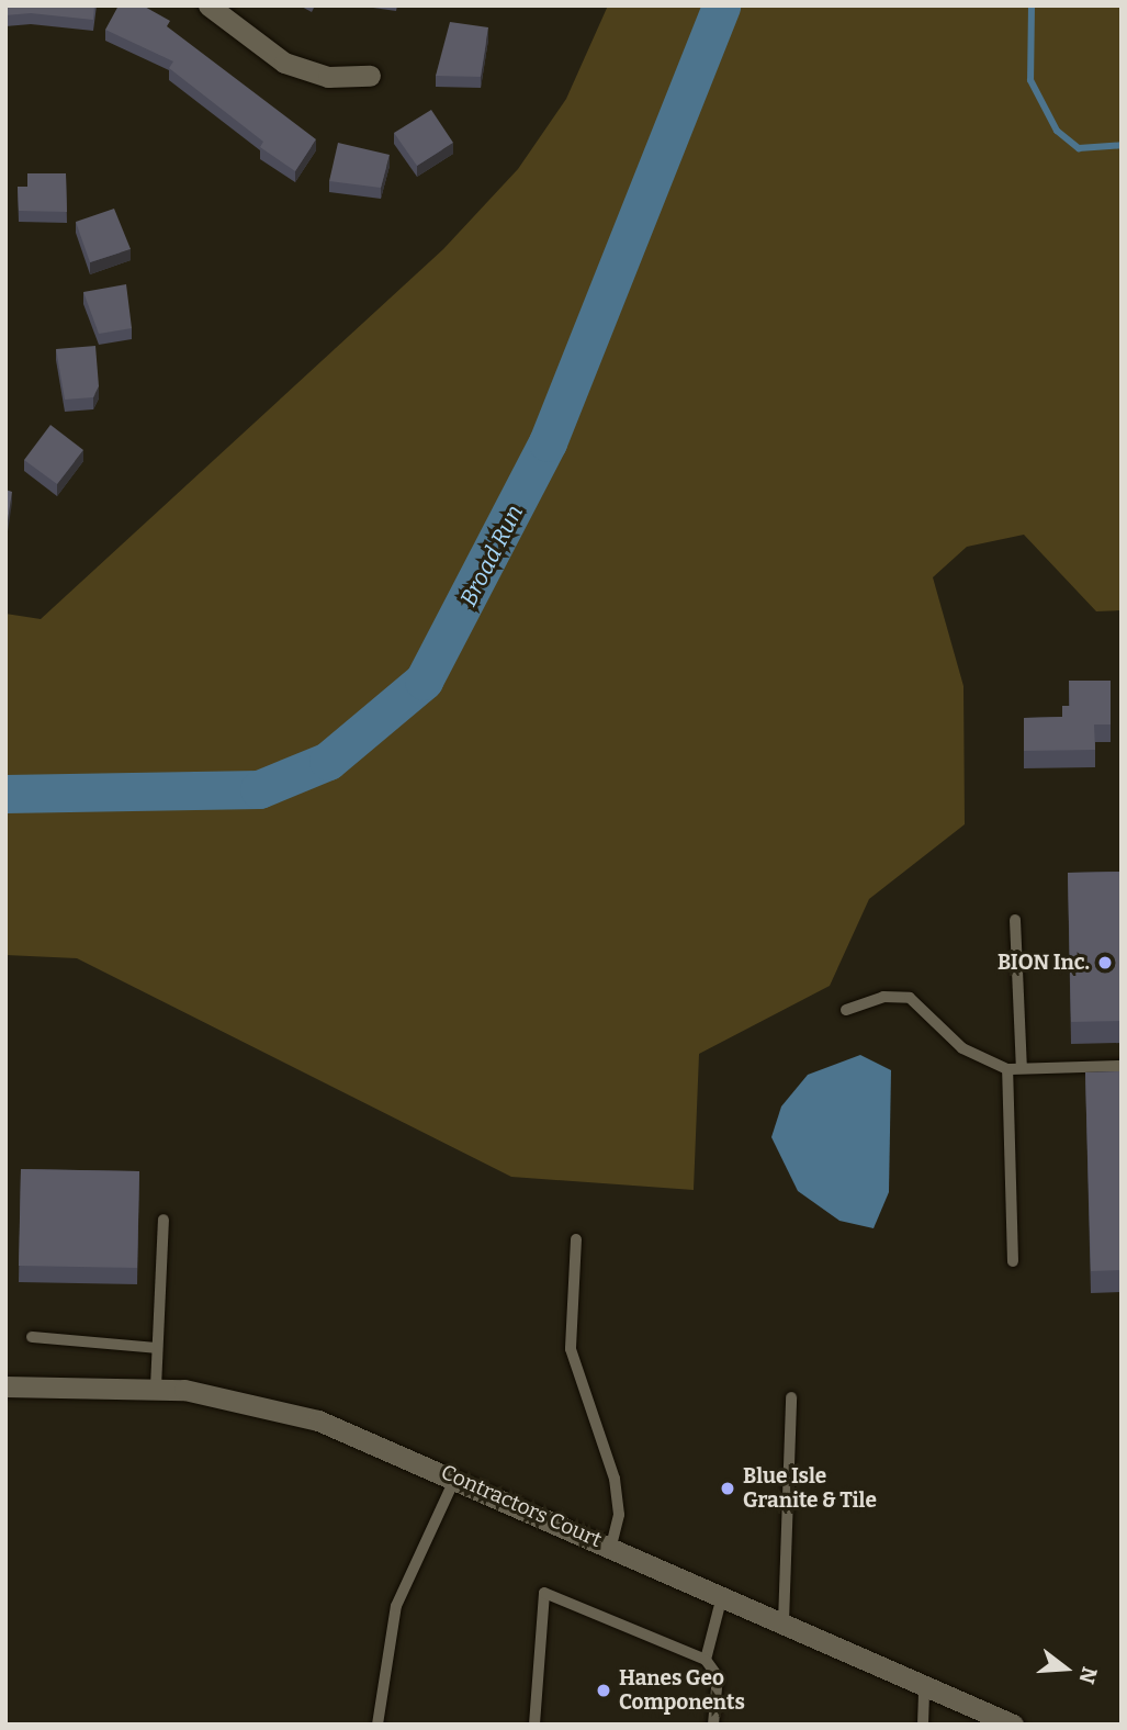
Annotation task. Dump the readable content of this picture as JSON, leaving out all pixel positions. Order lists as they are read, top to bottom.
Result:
{
  "streets": {
    "street": ["Contractors Court"]
  },
  "water": ["Broad Run"],
  "places": ["BION Inc.", "Blue Isle Granite & Tile", "Hanes Geo Components"],
  "north": "right"
}
